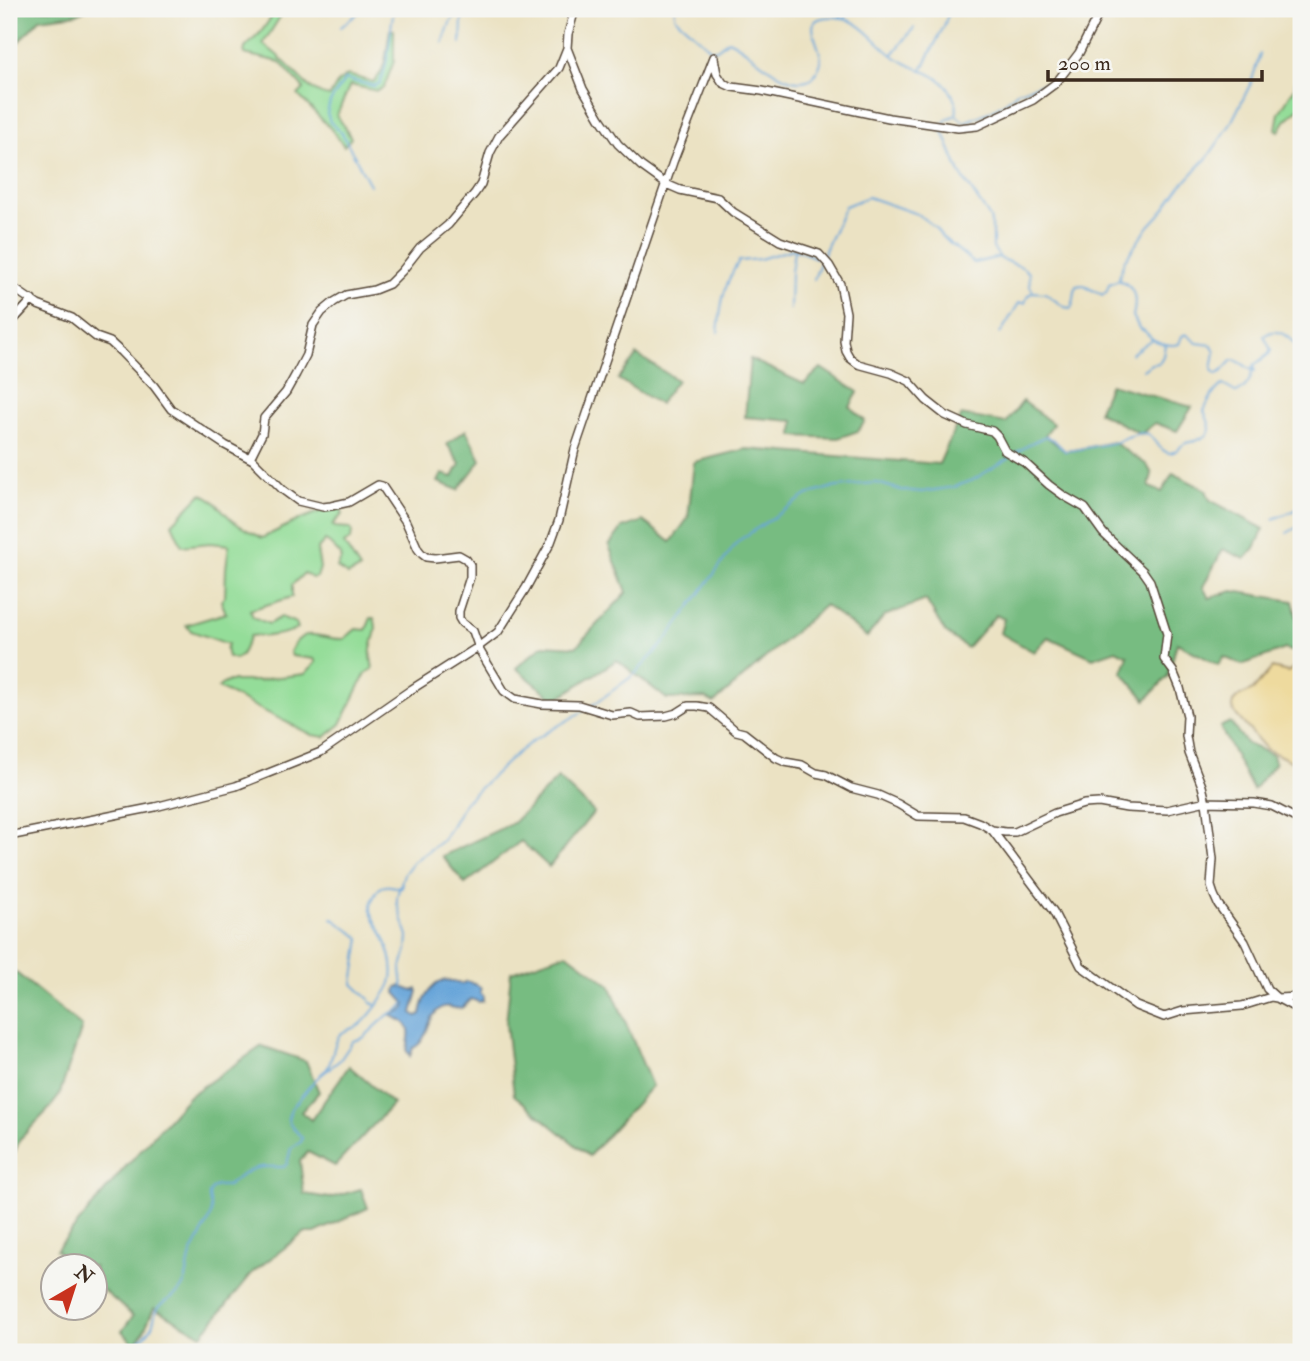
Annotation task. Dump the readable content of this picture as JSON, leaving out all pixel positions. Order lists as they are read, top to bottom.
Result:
{
  "scale_bar": "200 m",
  "north": "top right"
}
